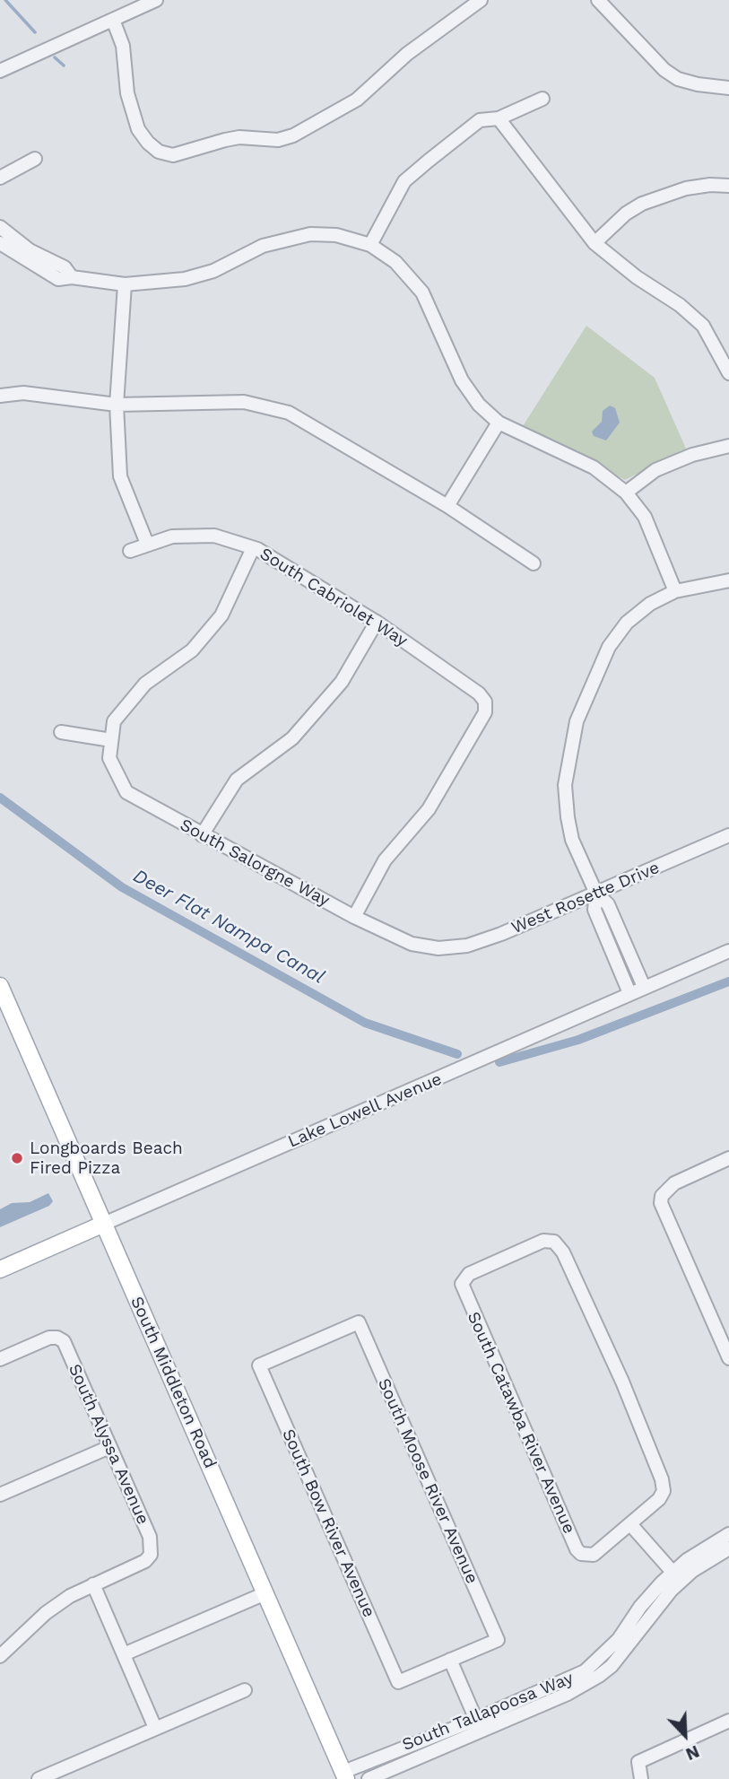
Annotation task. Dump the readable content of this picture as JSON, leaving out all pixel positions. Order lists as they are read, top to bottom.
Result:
{
  "streets": {
    "main road": ["Lake Lowell Avenue", "South Middleton Road"],
    "street": [
      "South Cabriolet Way",
      "South Salorgne Way",
      "West Rosette Drive",
      "South Catawba River Avenue",
      "South Alyssa Avenue",
      "South Moose River Avenue",
      "South Bow River Avenue",
      "South Tallapoosa Way"
    ]
  },
  "crossings": [
    ["South Cabriolet Way", "South Salorgne Way"],
    ["South Salorgne Way", "West Rosette Drive"],
    ["Lake Lowell Avenue", "South Middleton Road"],
    ["South Middleton Road", "South Tallapoosa Way"],
    ["South Moose River Avenue", "South Bow River Avenue"]
  ],
  "water": ["Deer Flat Nampa Canal"],
  "places": ["Longboards Beach Fired Pizza"],
  "north": "bottom right"
}
